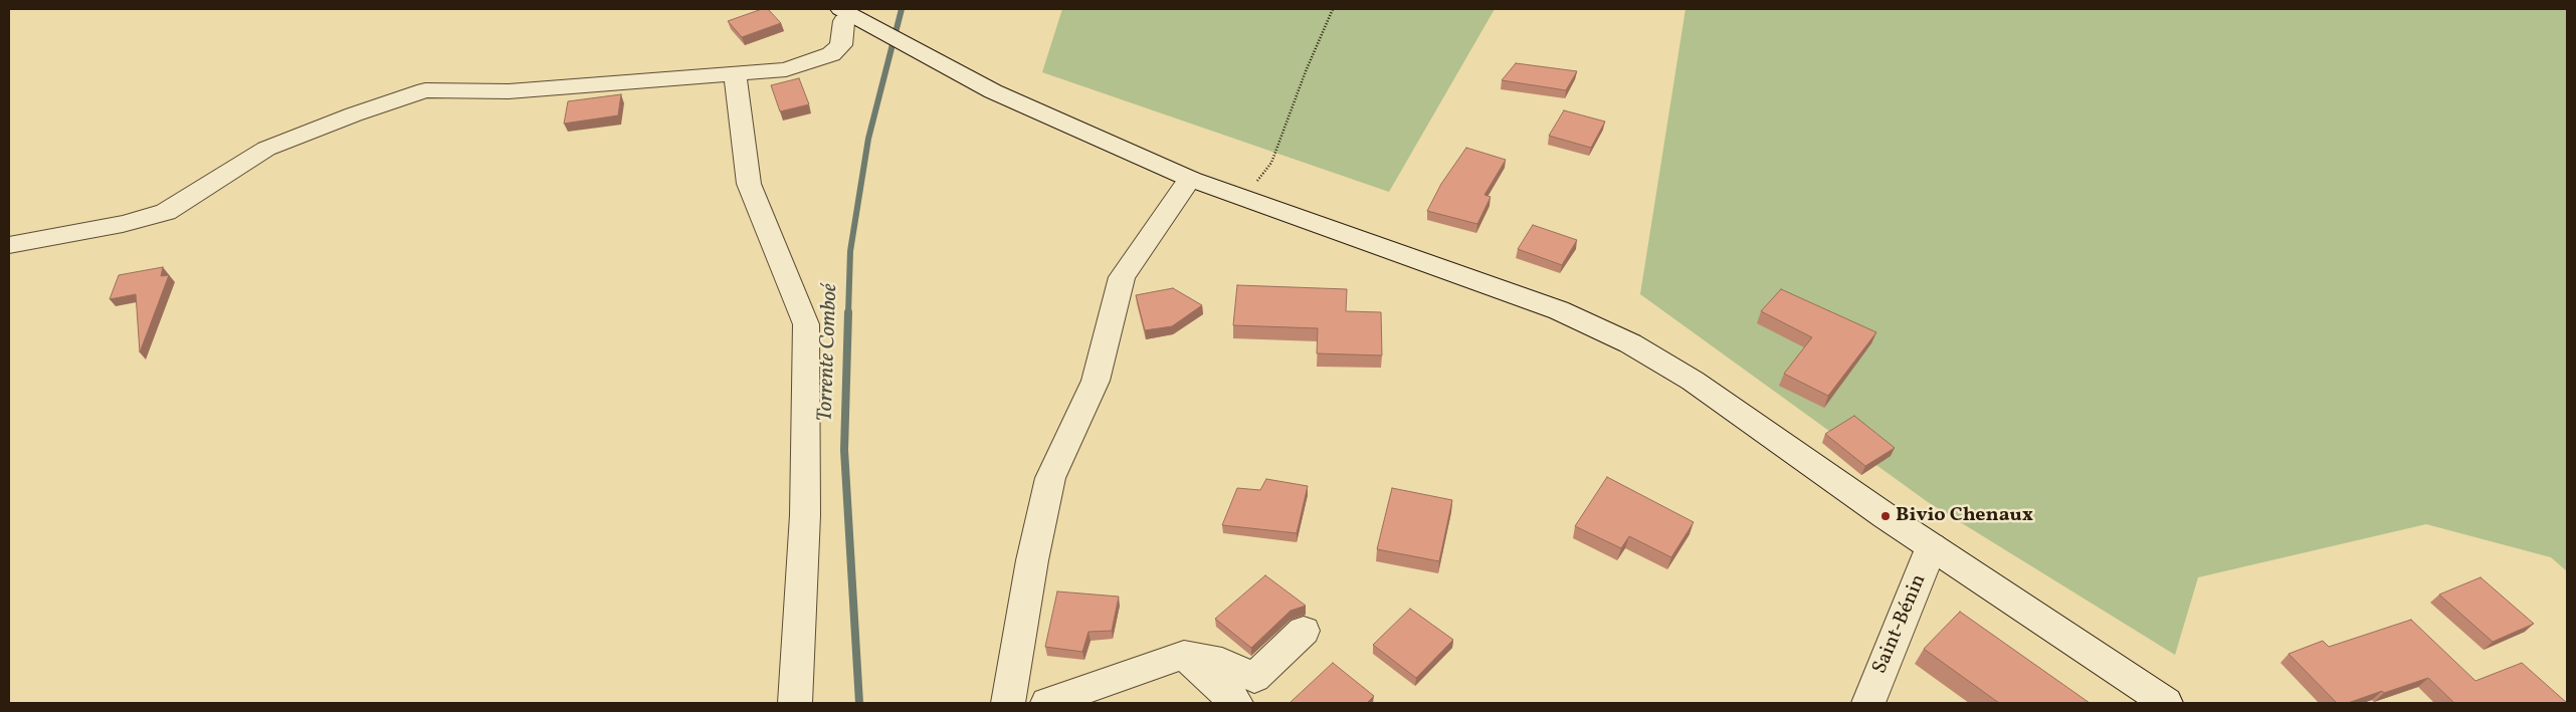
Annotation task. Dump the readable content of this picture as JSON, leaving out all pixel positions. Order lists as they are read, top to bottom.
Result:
{
  "streets": {
    "street": ["Saint-Bénin"]
  },
  "water": ["Torrente Comboé"],
  "places": ["Bivio Chenaux"]
}
